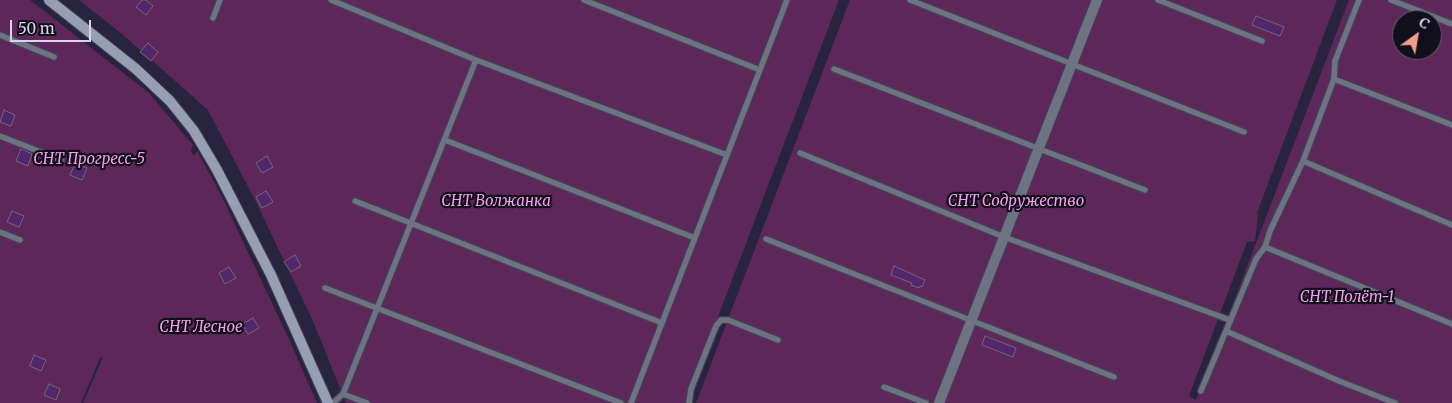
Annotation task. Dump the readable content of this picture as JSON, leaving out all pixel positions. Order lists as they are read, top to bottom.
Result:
{
  "parks": [
    "СНТ Прогресс-5",
    "СНТ Волжанка",
    "СНТ Содружество",
    "СНТ Полёт-1",
    "СНТ Лесное"
  ],
  "scale_bar": "50 m",
  "north": "top right"
}
